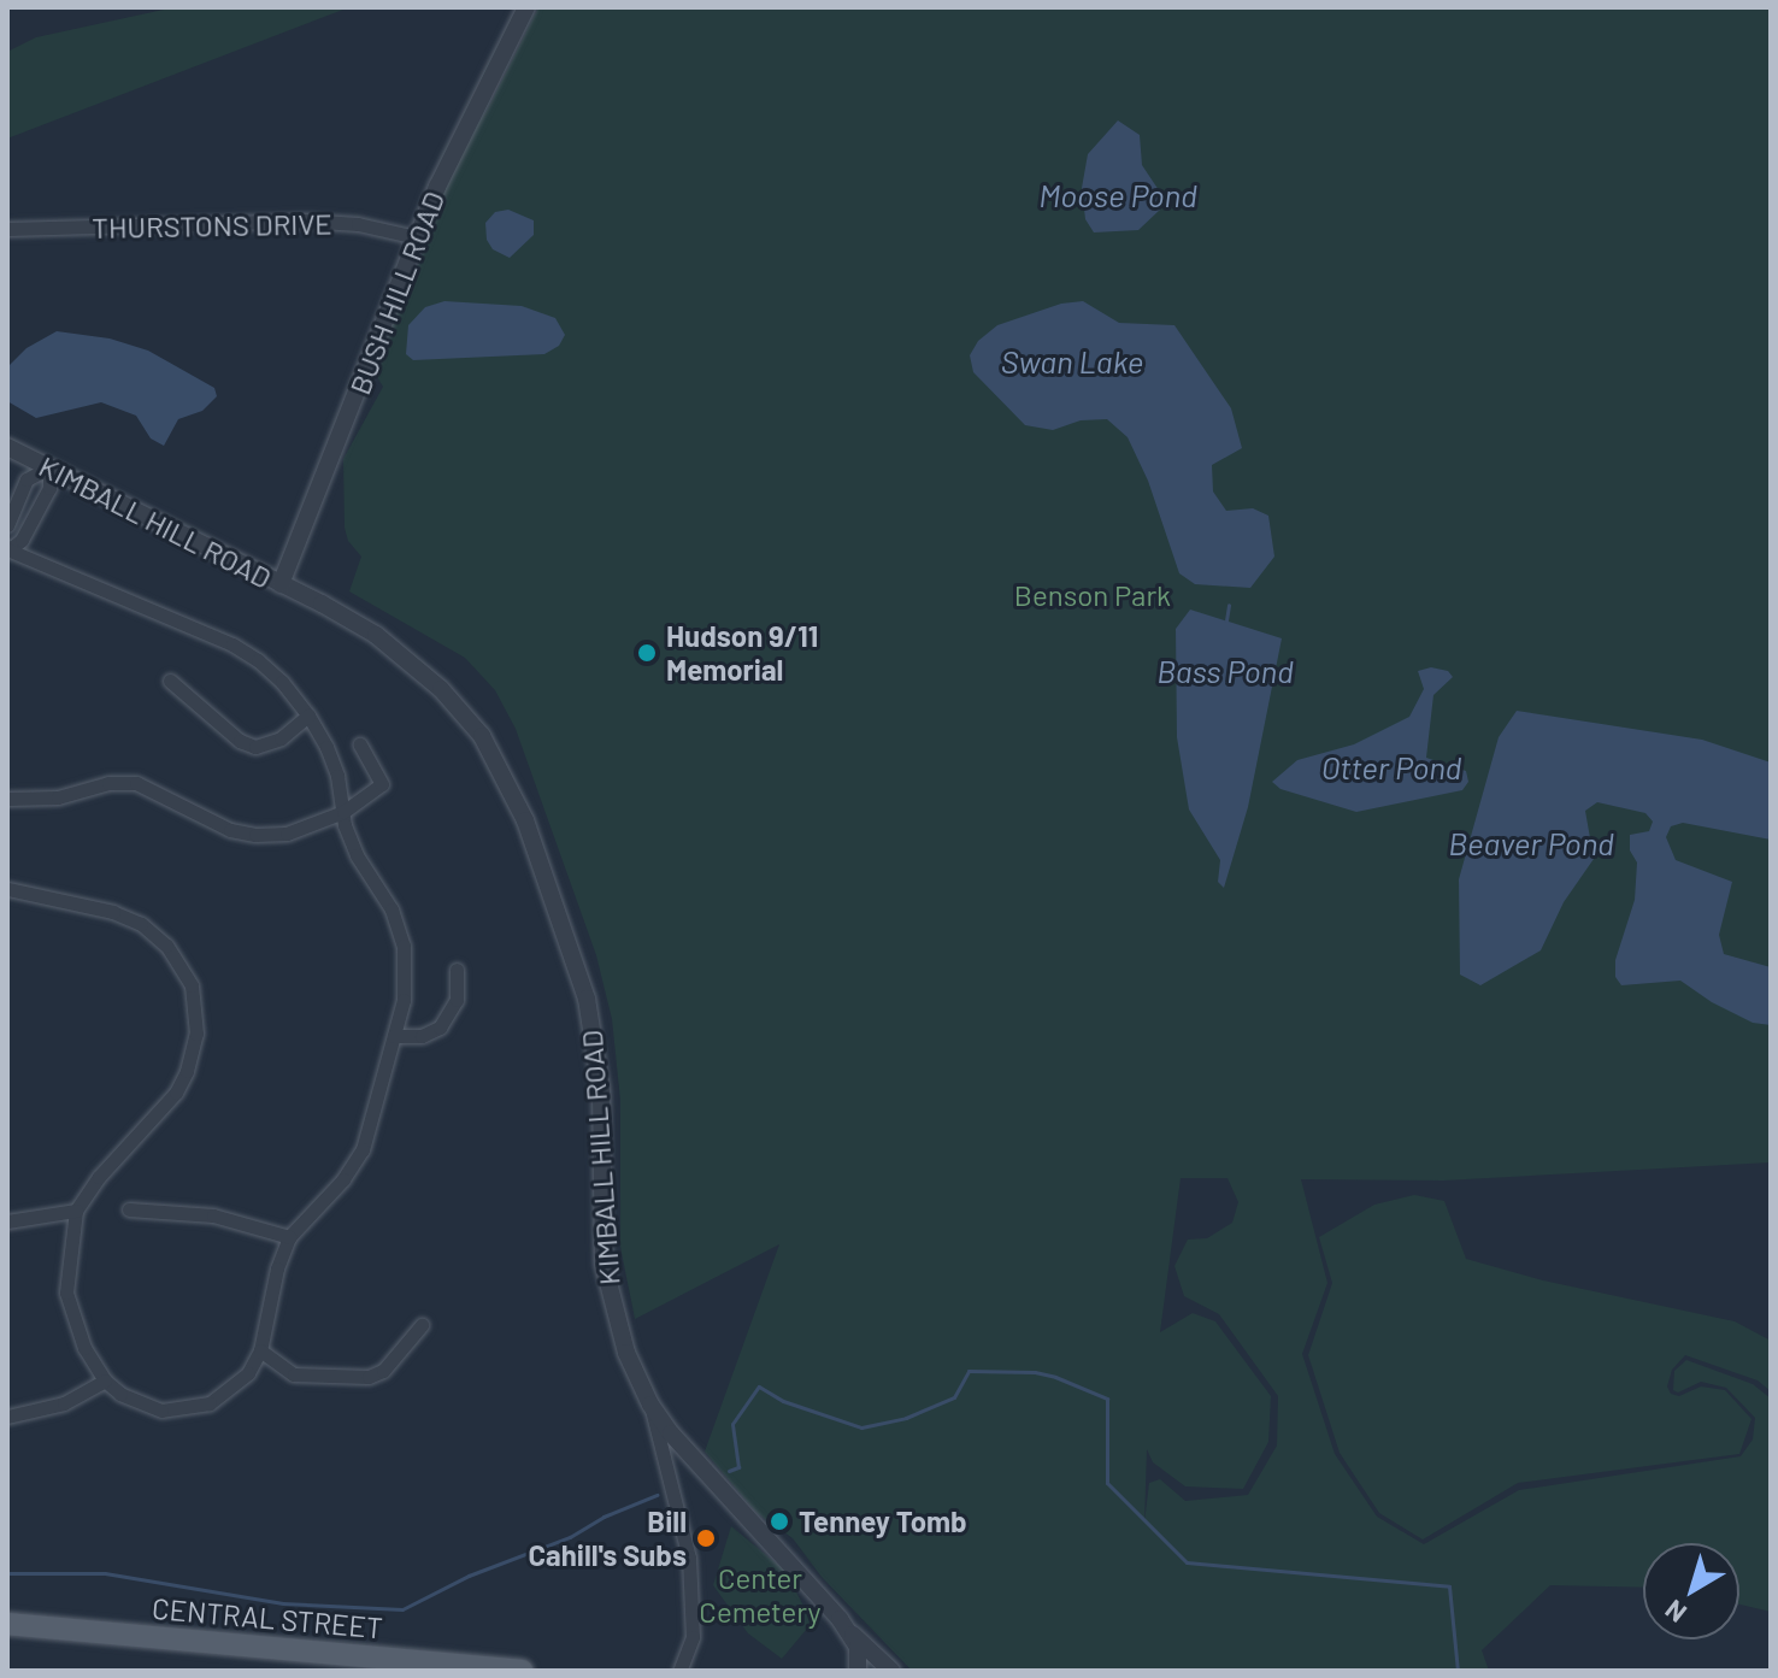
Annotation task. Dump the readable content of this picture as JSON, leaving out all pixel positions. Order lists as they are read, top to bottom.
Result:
{
  "streets": {
    "main road": ["CENTRAL STREET"],
    "street": ["THURSTONS DRIVE", "BUSH HILL ROAD", "KIMBALL HILL ROAD"]
  },
  "crossings": [
    ["THURSTONS DRIVE", "BUSH HILL ROAD"],
    ["BUSH HILL ROAD", "KIMBALL HILL ROAD"]
  ],
  "water": [
    "Moose Pond",
    "Swan Lake",
    "Bass Pond",
    "Otter Pond",
    "Beaver Pond"
  ],
  "parks": ["Benson Park", "Center Cemetery"],
  "places": ["Hudson 9/11 Memorial", "Tenney Tomb", "Bill Cahill's Subs"],
  "north": "bottom left"
}
